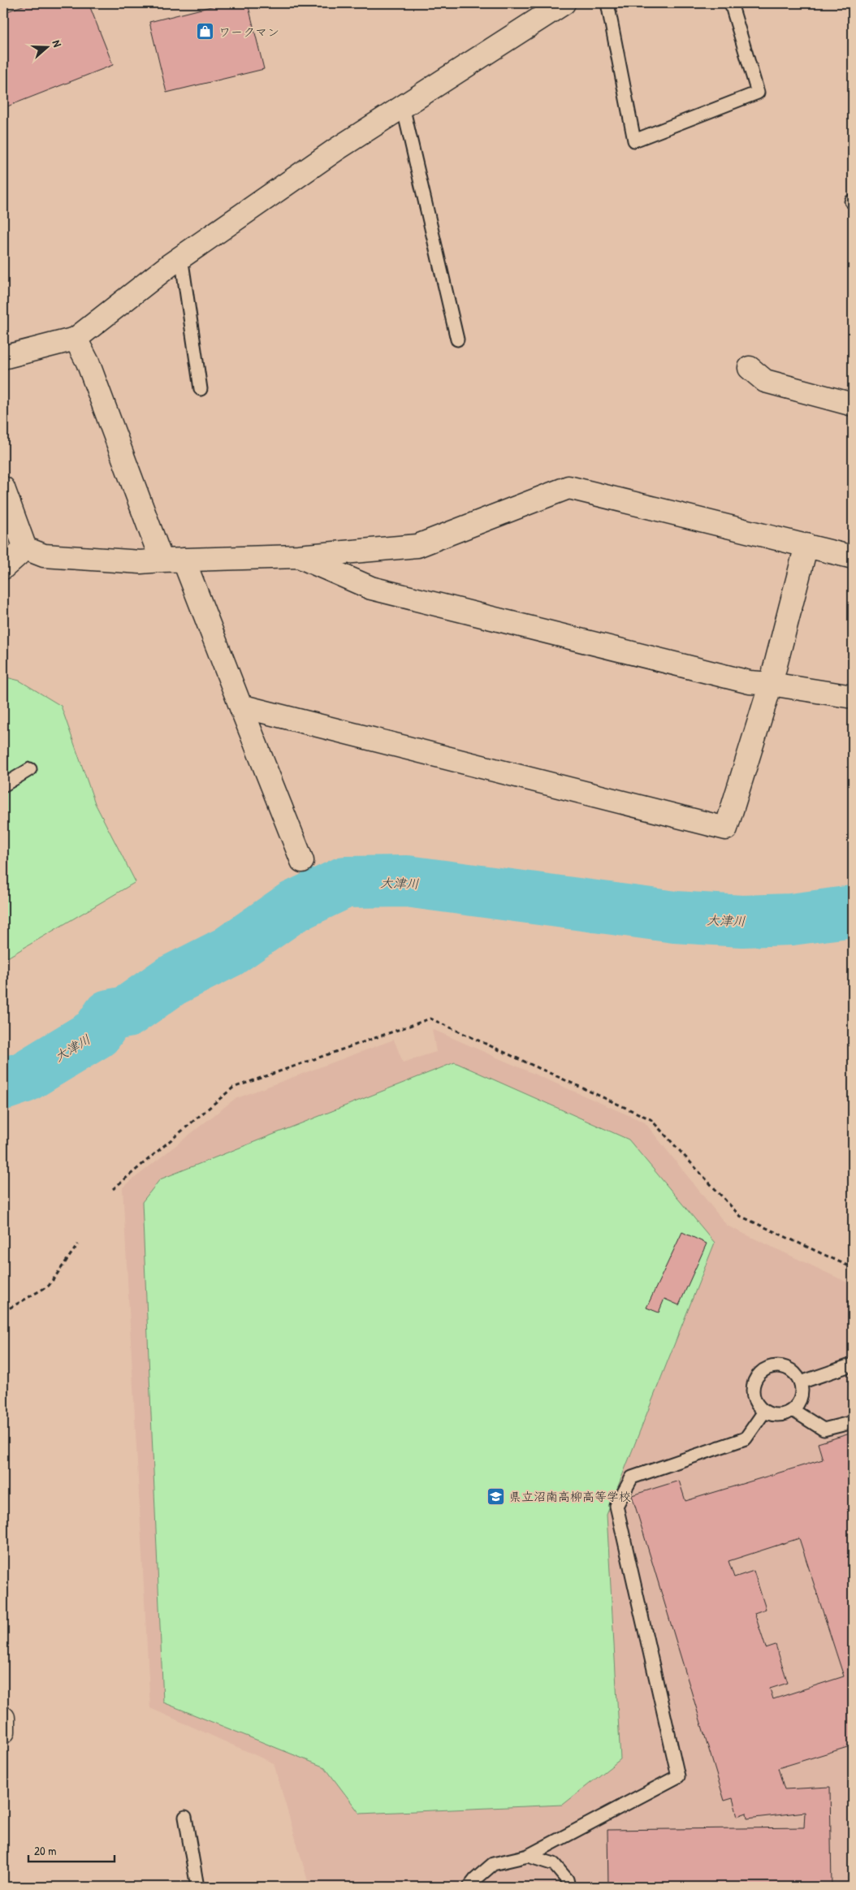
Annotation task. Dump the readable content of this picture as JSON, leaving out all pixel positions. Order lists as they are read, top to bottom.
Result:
{
  "water": ["大津川"],
  "places": {
    "shop": ["ワークマン"],
    "school or university": ["県立沼南高柳高等学校"]
  },
  "scale_bar": "20 m",
  "north": "right"
}
